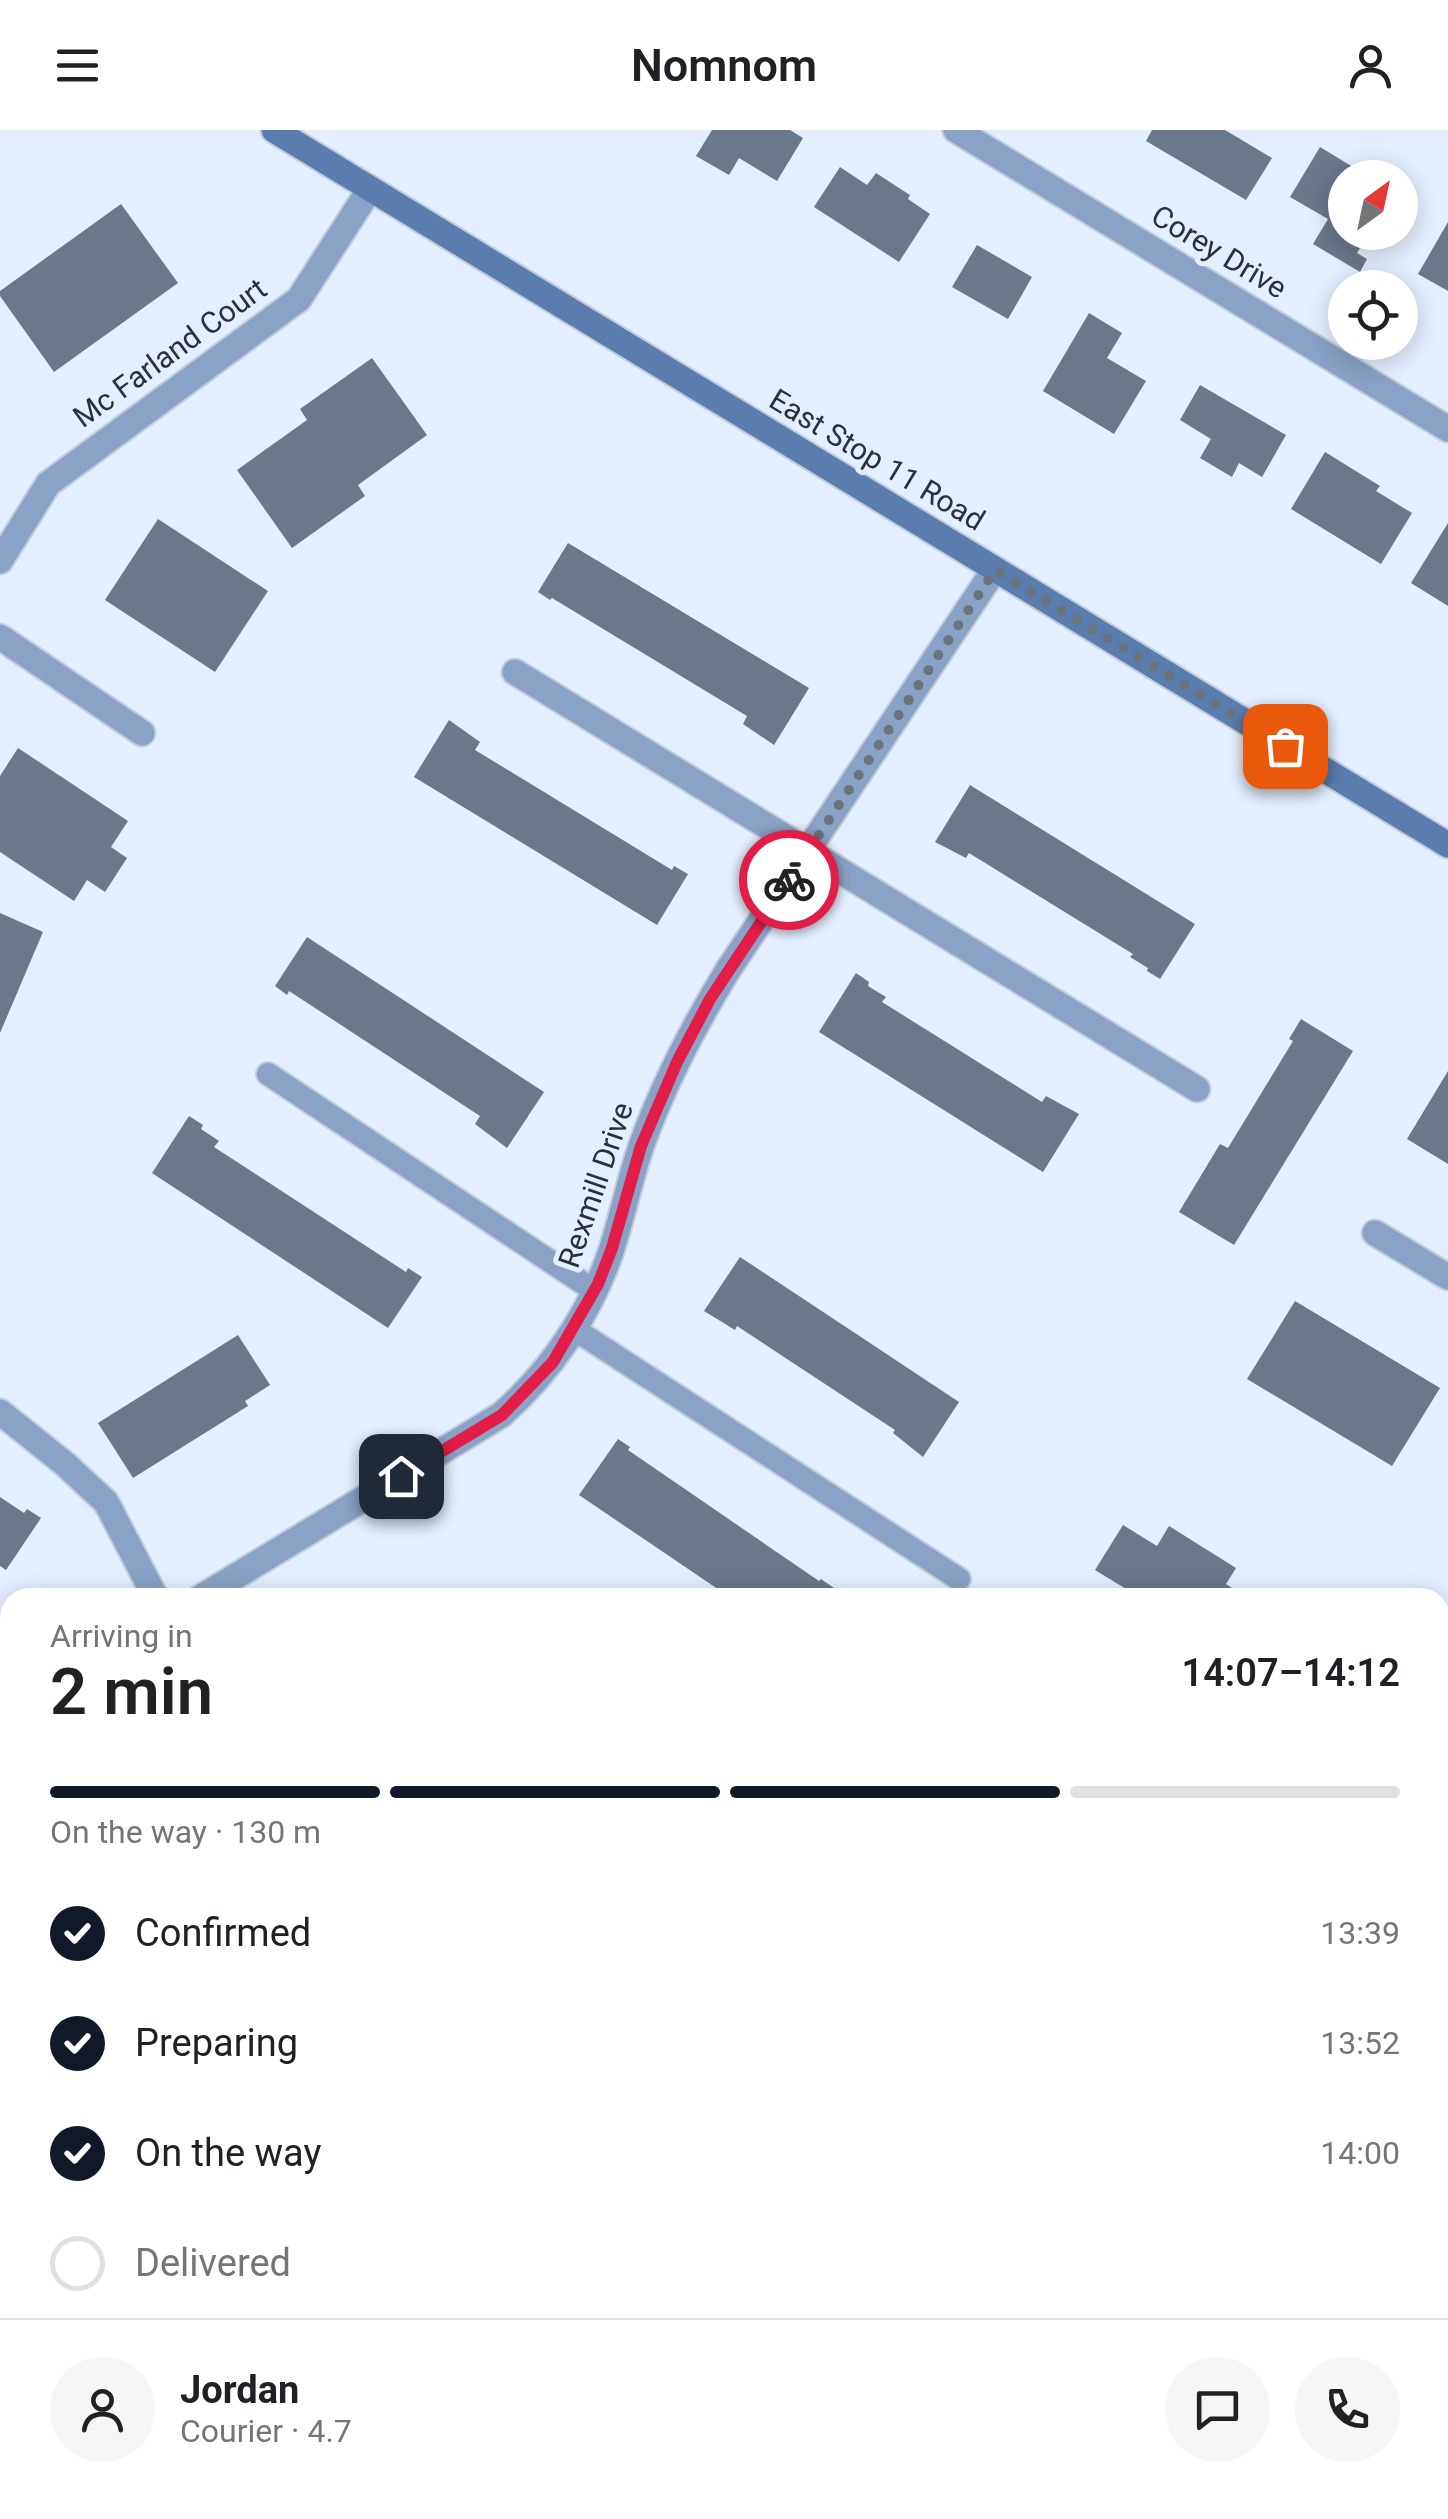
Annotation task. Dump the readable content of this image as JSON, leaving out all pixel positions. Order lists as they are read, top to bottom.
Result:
{
  "streets": {
    "main road": ["East Stop 11 Road"],
    "street": ["Corey Drive", "Mc Farland Court", "Rexmill Drive"]
  },
  "crossings": [
    ["Mc Farland Court", "East Stop 11 Road"],
    ["East Stop 11 Road", "Rexmill Drive"]
  ],
  "north": "top right",
  "page": {
    "header": "Nomnom",
    "heading": ["2 min", "Arriving in", "14:07–14:12"],
    "panel": ["Jordan", "Courier · 4.7"],
    "bar": "On the way · 130 m",
    "list": [
      ["Confirmed", "13:39"],
      ["Preparing", "13:52"],
      ["On the way", "14:00"],
      "Delivered"
    ]
  }
}
